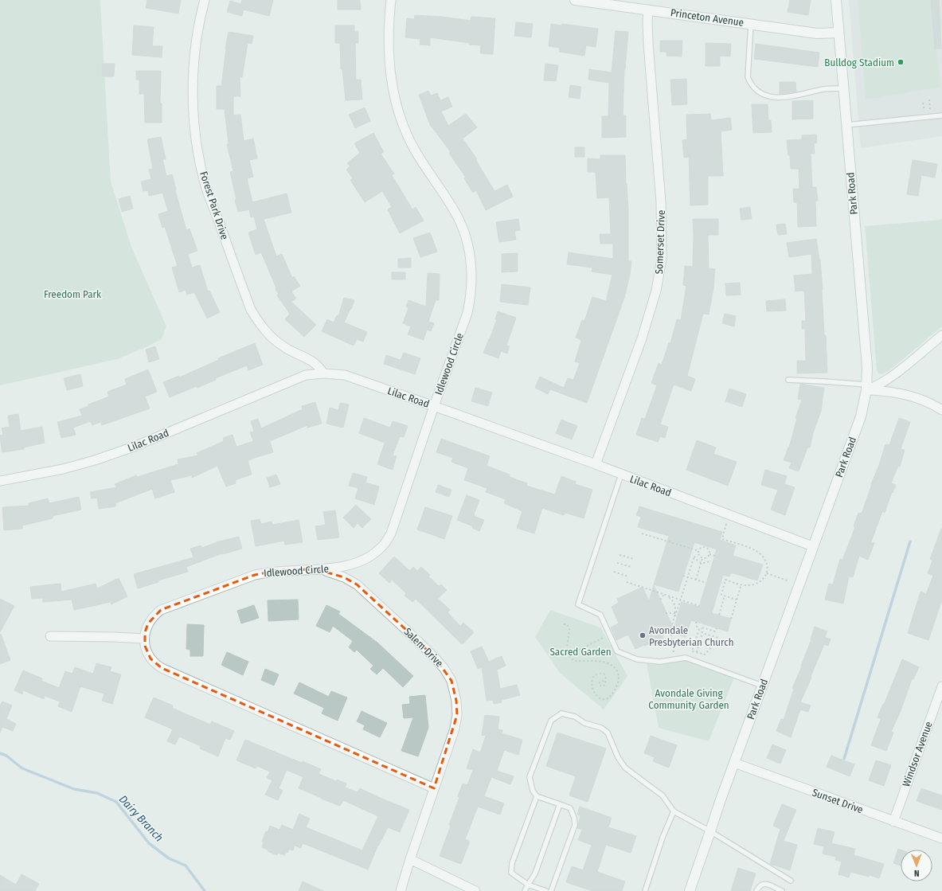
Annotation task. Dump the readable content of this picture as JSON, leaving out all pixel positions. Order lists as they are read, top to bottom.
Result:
{
  "streets": {
    "main road": ["Princeton Avenue", "Park Road"],
    "street": [
      "Forest Park Drive",
      "Somerset Drive",
      "Idlewood Circle",
      "Lilac Road",
      "Salem Drive",
      "Windsor Avenue",
      "Sunset Drive"
    ]
  },
  "crossings": [
    ["Princeton Avenue", "Park Road"],
    ["Princeton Avenue", "Somerset Drive"],
    ["Park Road", "Lilac Road"],
    ["Park Road", "Sunset Drive"],
    ["Forest Park Drive", "Lilac Road"],
    ["Somerset Drive", "Lilac Road"],
    ["Idlewood Circle", "Lilac Road"],
    ["Idlewood Circle", "Salem Drive"],
    ["Windsor Avenue", "Sunset Drive"]
  ],
  "water": ["Dairy Branch"],
  "parks": ["Freedom Park", "Sacred Garden", "Avondale Giving Community Garden"],
  "places": ["Bulldog Stadium", "Avondale Presbyterian Church"],
  "north": "bottom"
}
